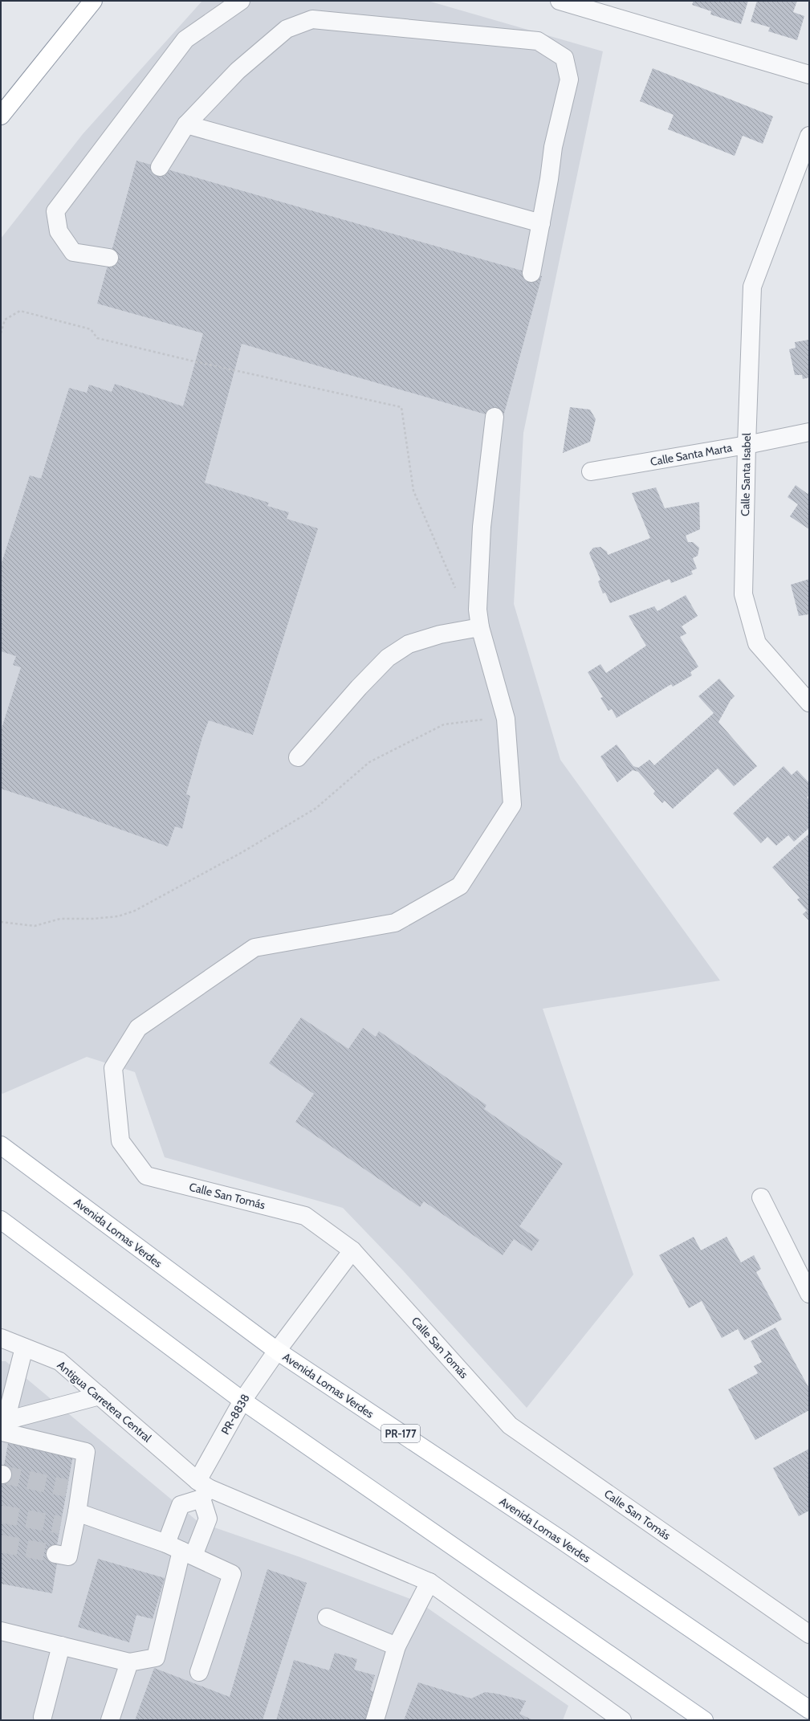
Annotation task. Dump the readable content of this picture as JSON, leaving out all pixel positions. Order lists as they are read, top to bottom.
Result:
{
  "streets": {
    "main road": ["Avenida Lomas Verdes", "PR-177"],
    "street": [
      "Calle Santa Marta",
      "Calle Santa Isabel",
      "Calle San Tomás",
      "Antigua Carretera Central",
      "PR-8838"
    ]
  },
  "crossings": [
    ["Calle Santa Marta", "Calle Santa Isabel"],
    ["Calle San Tomás", "PR-8838"],
    ["Avenida Lomas Verdes", "PR-8838"],
    ["Antigua Carretera Central", "PR-8838"]
  ]
}
